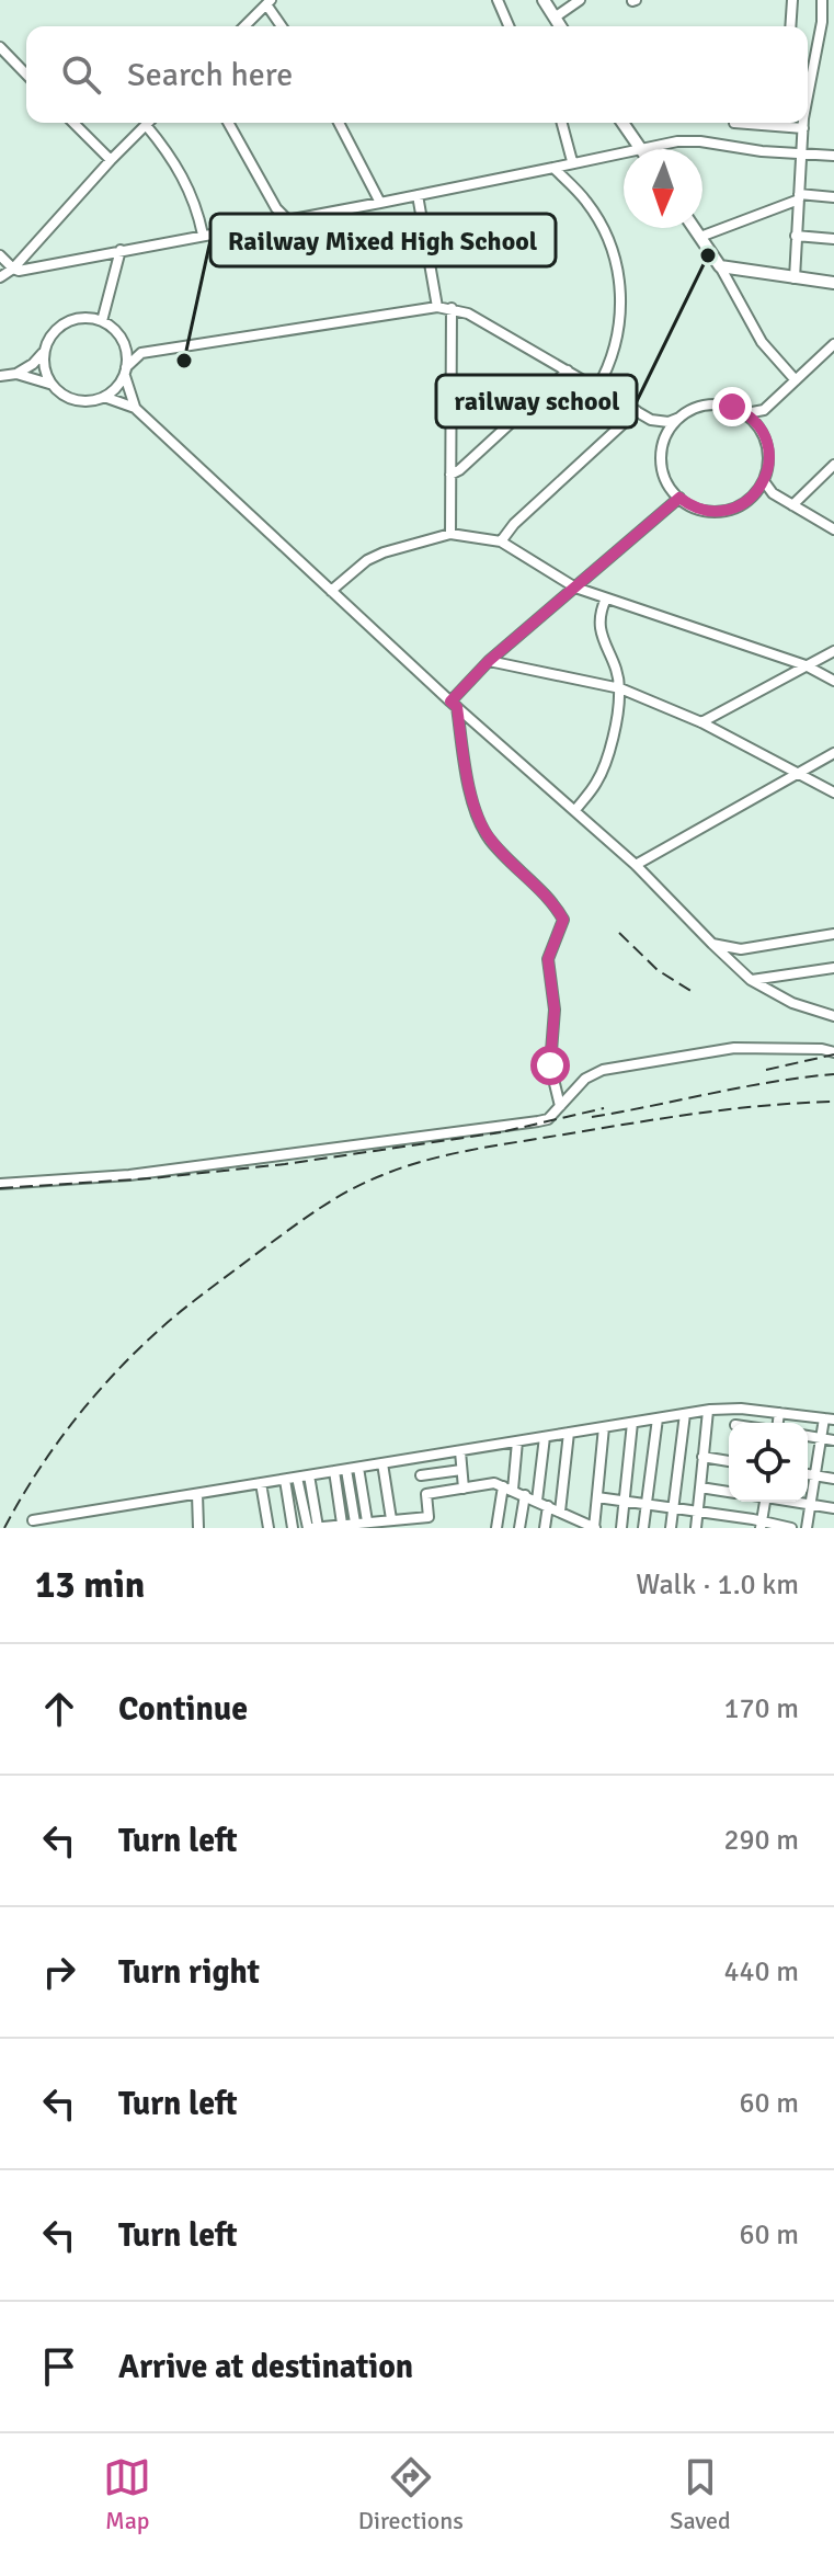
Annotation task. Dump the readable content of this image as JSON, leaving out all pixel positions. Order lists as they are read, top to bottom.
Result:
{
  "places": ["railway school", "Railway Mixed High School"],
  "north": "bottom",
  "page": {
    "search": "Search here",
    "heading": ["13 min", "Walk · 1.0 km"],
    "list": [
      ["Continue", "170 m"],
      ["Turn left", "290 m"],
      ["Turn right", "440 m"],
      ["Turn left", "60 m"],
      ["Turn left", "60 m"],
      "Arrive at destination"
    ],
    "nav": ["Map", "Directions", "Saved"]
  }
}
